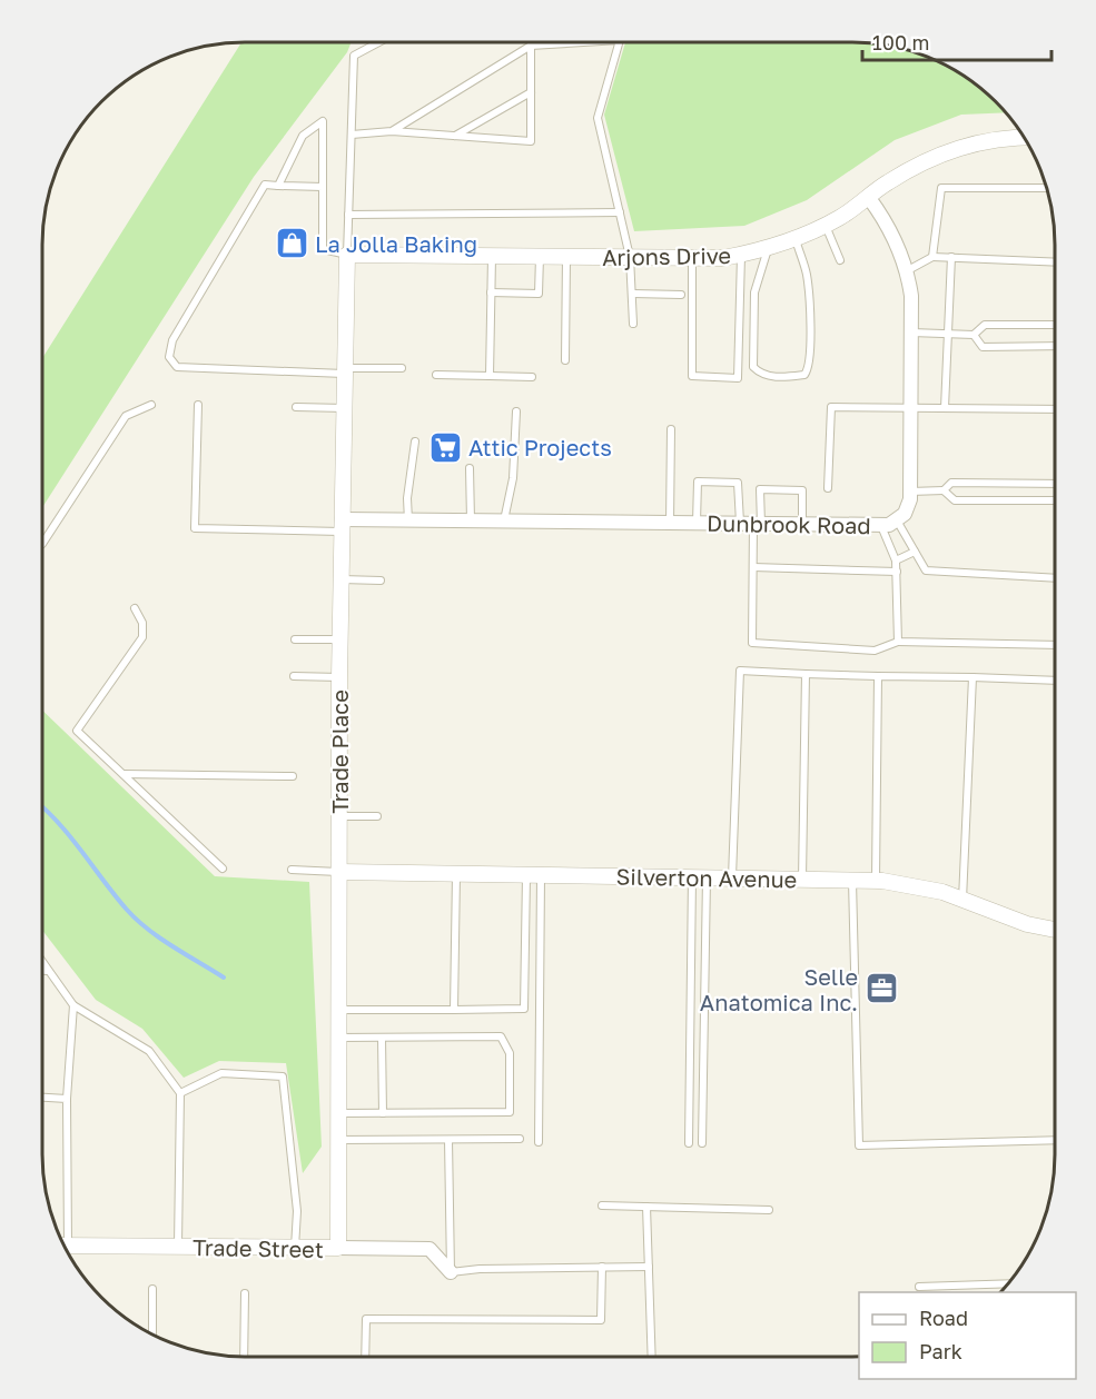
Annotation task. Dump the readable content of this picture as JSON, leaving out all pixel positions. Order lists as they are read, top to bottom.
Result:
{
  "streets": {
    "street": [
      "Arjons Drive",
      "Dunbrook Road",
      "Trade Place",
      "Silverton Avenue",
      "Trade Street"
    ]
  },
  "crossings": [
    ["Arjons Drive", "Dunbrook Road"],
    ["Arjons Drive", "Trade Place"],
    ["Dunbrook Road", "Trade Place"],
    ["Trade Place", "Silverton Avenue"],
    ["Trade Place", "Trade Street"]
  ],
  "places": {
    "shop": ["La Jolla Baking"],
    "supermarket": ["Attic Projects"],
    "office": ["Selle Anatomica Inc."]
  },
  "legend": ["Road", "Park"],
  "scale_bar": "100 m"
}
